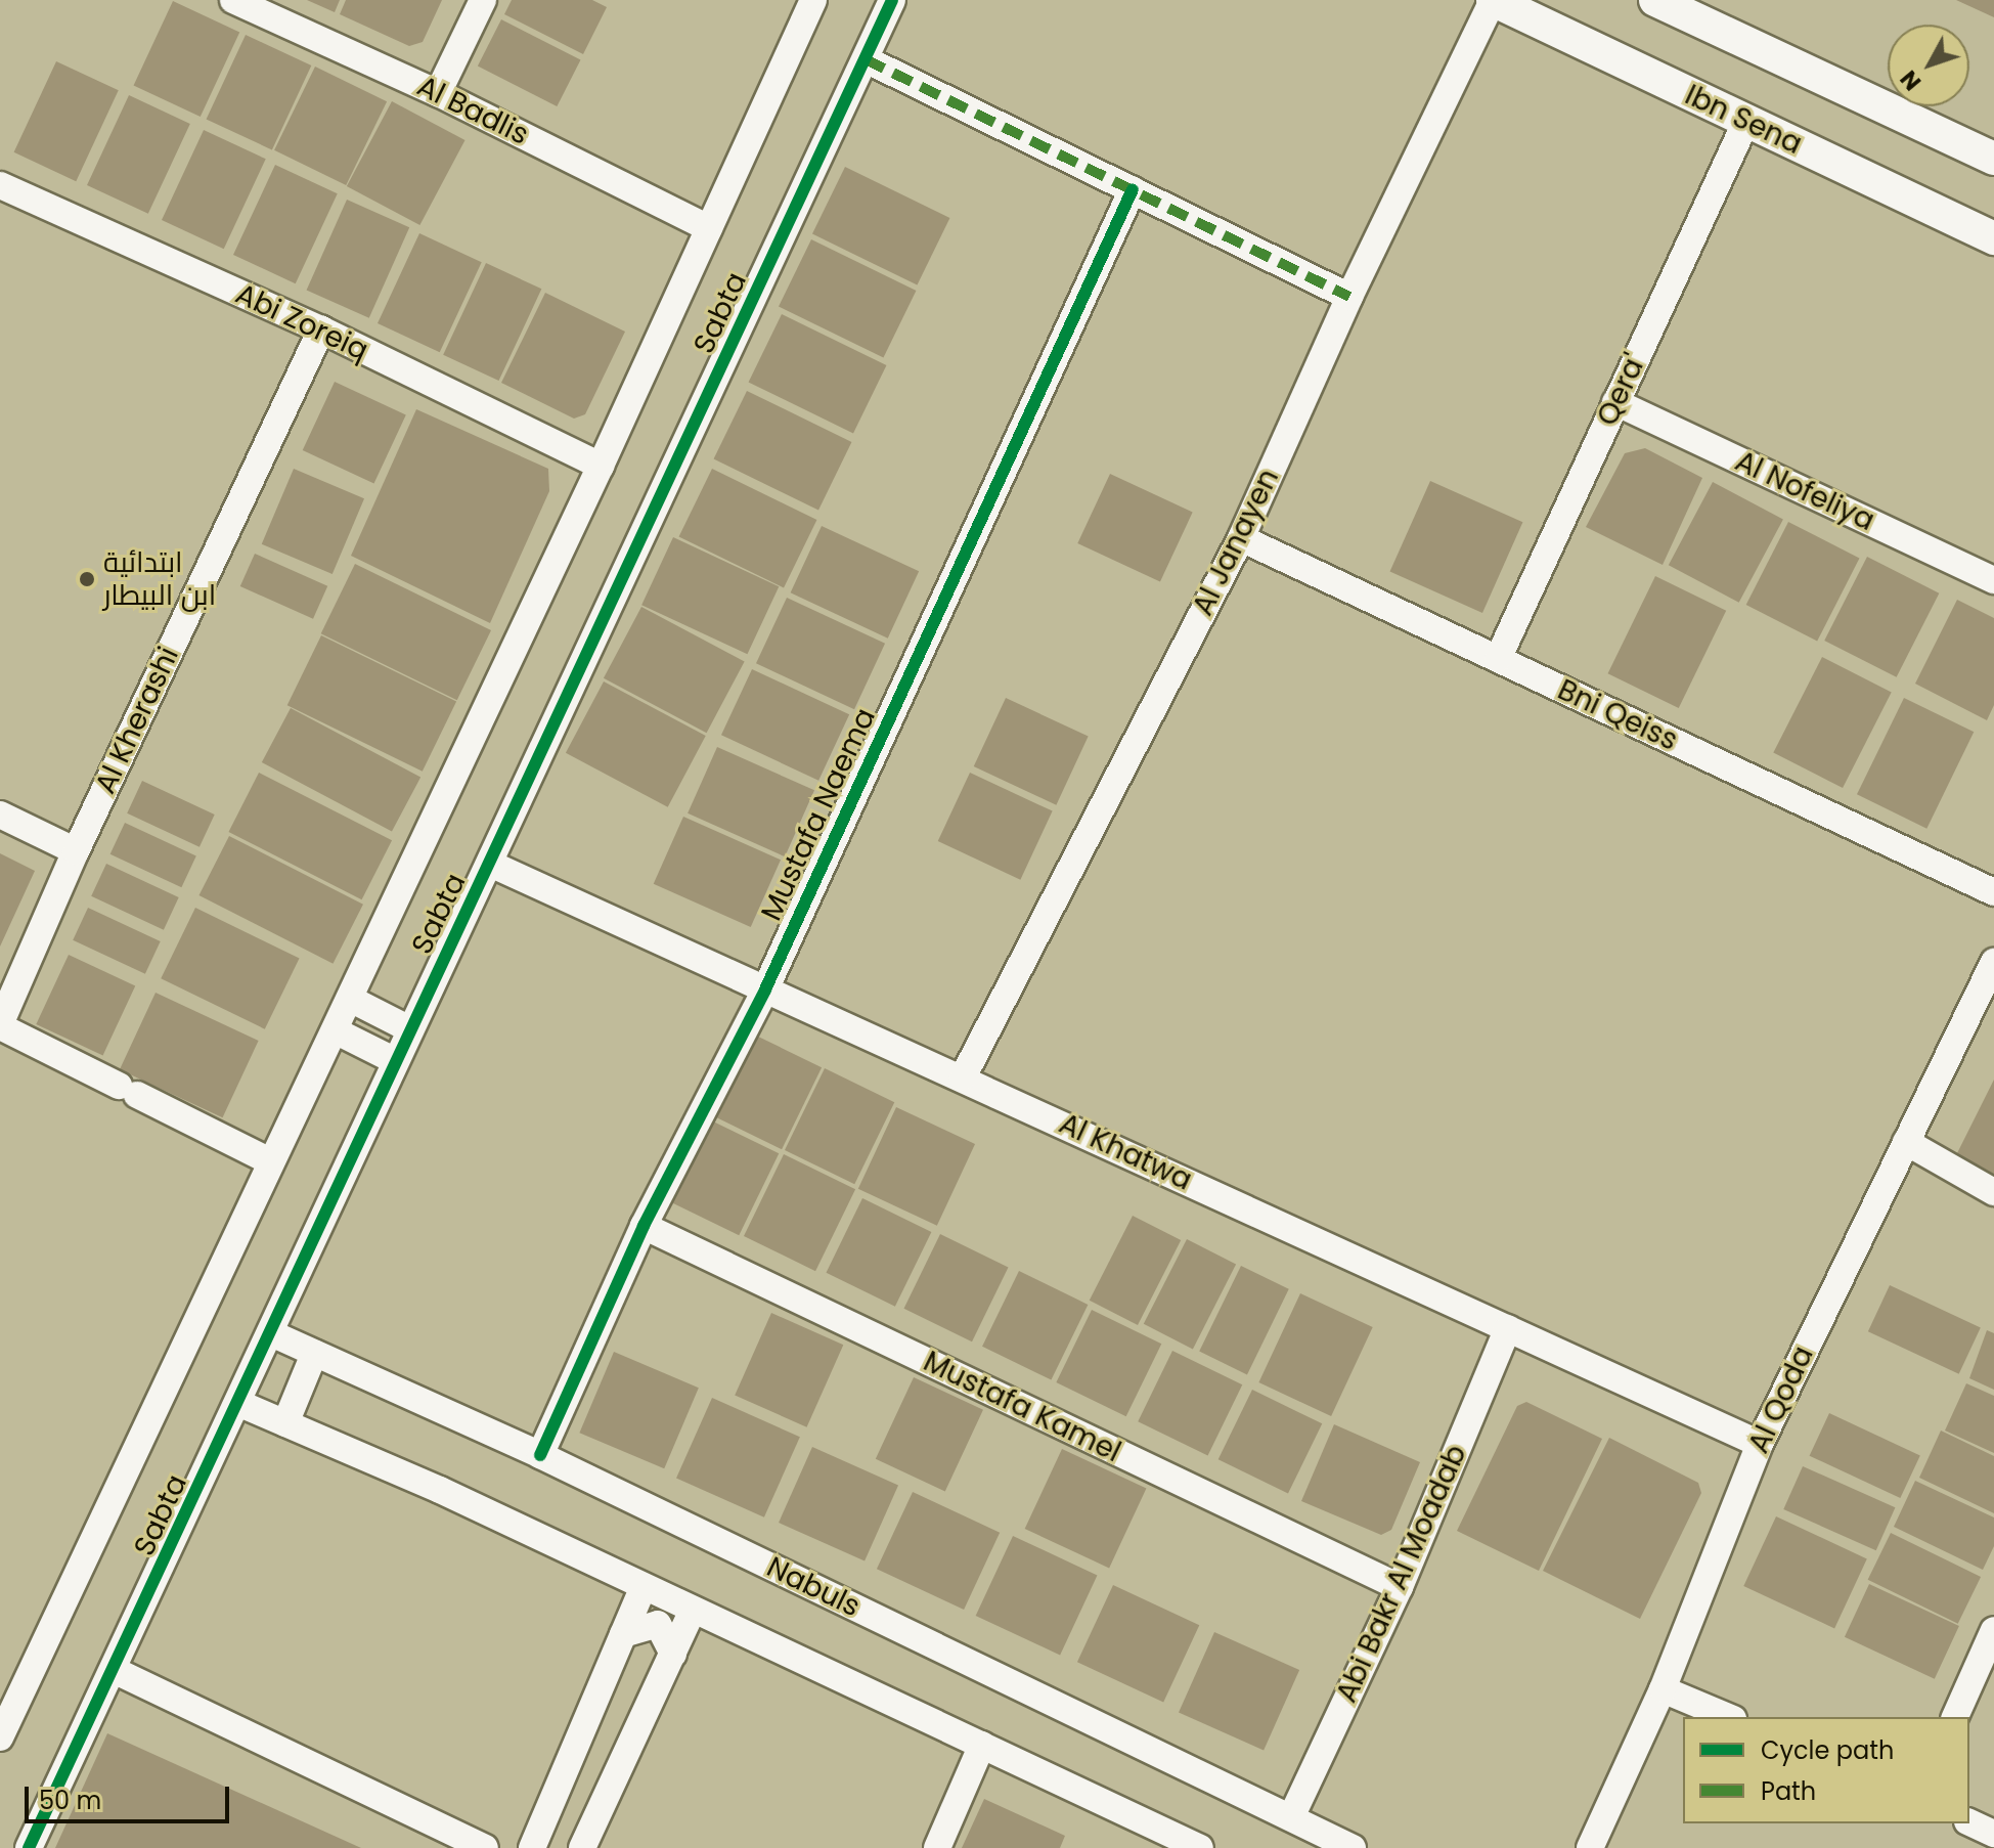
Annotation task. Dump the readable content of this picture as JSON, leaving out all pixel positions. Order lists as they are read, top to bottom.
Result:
{
  "streets": {
    "street": [
      "Al Badlis",
      "Ibn Sena",
      "Sabta",
      "Abi Zoreiq",
      "Qera'",
      "Al Nofeliya",
      "Al Janayen",
      "Bni Qeiss",
      "Al Kherashi",
      "Mustafa Naema",
      "Al Khatwa",
      "Al Qoda",
      "Mustafa Kamel",
      "Abi Bakr Al Moadab",
      "Nabuls"
    ]
  },
  "crossings": [
    ["Al Badlis", "Sabta"],
    ["Ibn Sena", "Qera'"],
    ["Ibn Sena", "Al Janayen"],
    ["Sabta", "Abi Zoreiq"],
    ["Sabta", "Al Khatwa"],
    ["Sabta", "Nabuls"],
    ["Abi Zoreiq", "Al Kherashi"],
    ["Qera'", "Al Nofeliya"],
    ["Qera'", "Bni Qeiss"],
    ["Al Janayen", "Bni Qeiss"],
    ["Al Janayen", "Al Khatwa"],
    ["Mustafa Naema", "Al Khatwa"],
    ["Mustafa Naema", "Mustafa Kamel"],
    ["Mustafa Naema", "Nabuls"],
    ["Al Khatwa", "Al Qoda"],
    ["Al Khatwa", "Abi Bakr Al Moadab"],
    ["Mustafa Kamel", "Abi Bakr Al Moadab"],
    ["Abi Bakr Al Moadab", "Nabuls"]
  ],
  "places": ["ابتدائية ابن البيطار"],
  "legend": ["Cycle path", "Path"],
  "scale_bar": "50 m",
  "north": "bottom left"
}
